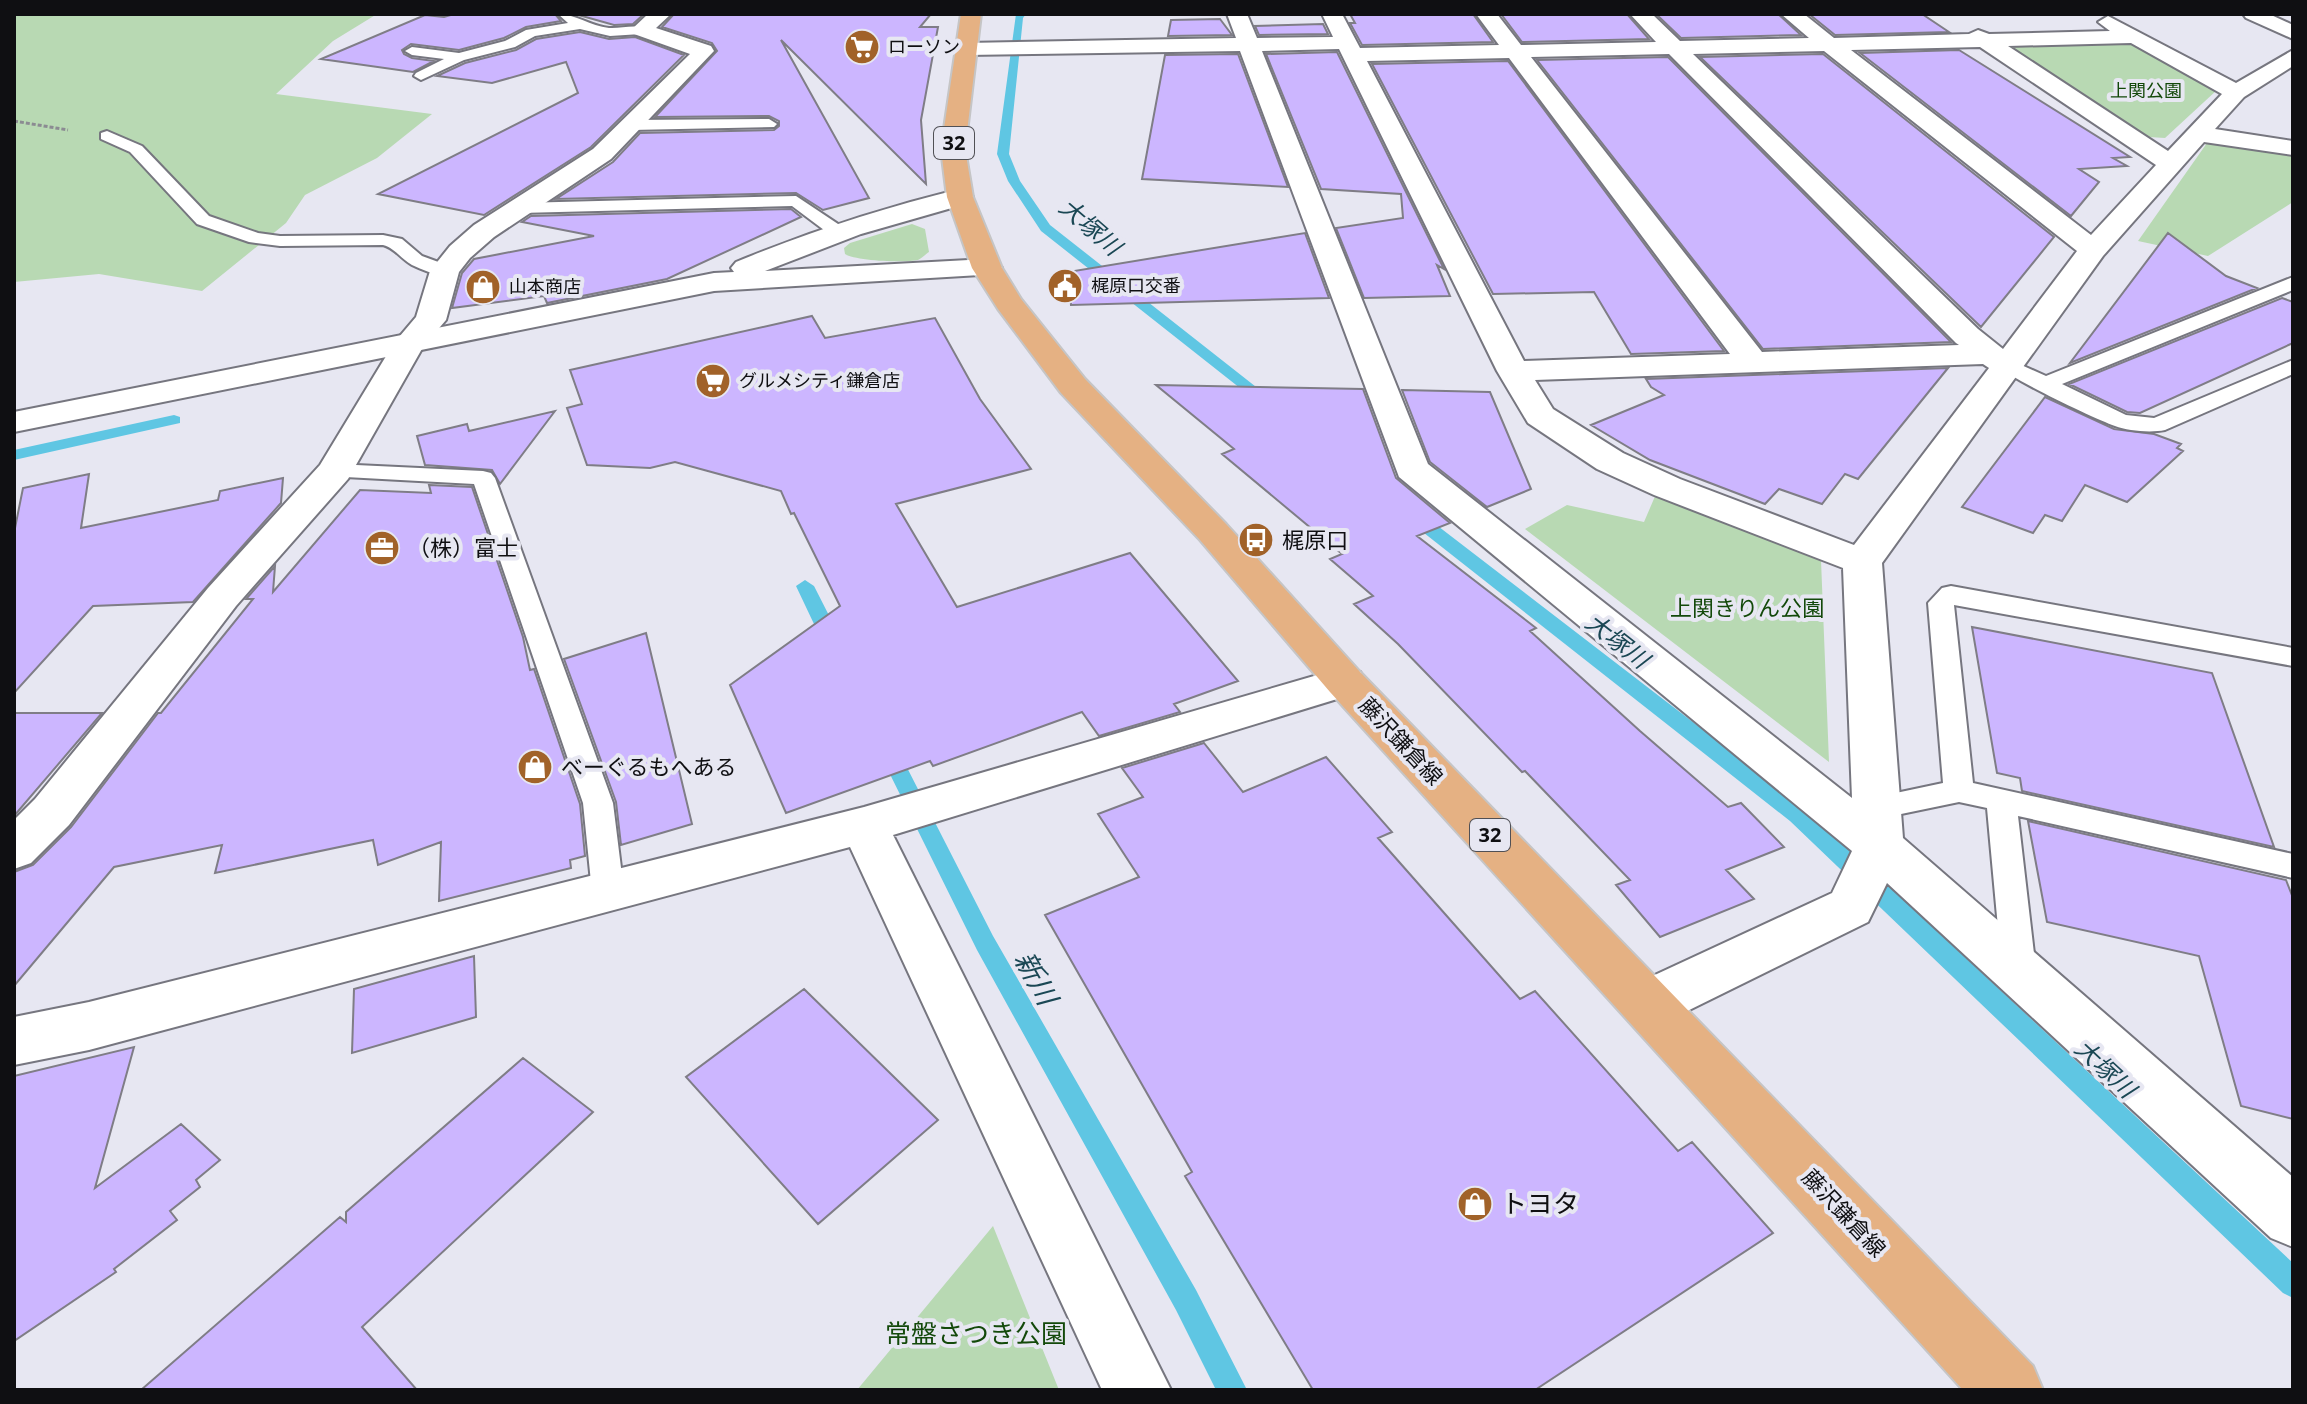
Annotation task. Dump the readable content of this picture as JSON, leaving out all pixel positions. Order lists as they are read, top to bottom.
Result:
{
  "streets": {
    "main road": ["32", "藤沢鎌倉線"]
  },
  "water": ["大塚川", "新川"],
  "parks": ["上関公園", "上関きりん公園", "常盤さつき公園"],
  "places": {
    "supermarket": ["ローソン", "グルメシティ鎌倉店"],
    "public building": ["梶原口交番"],
    "shop": ["山本商店", "べーぐるもへある", "トヨタ"],
    "bus stop": ["梶原口"],
    "office": ["（株）富士"]
  }
}
